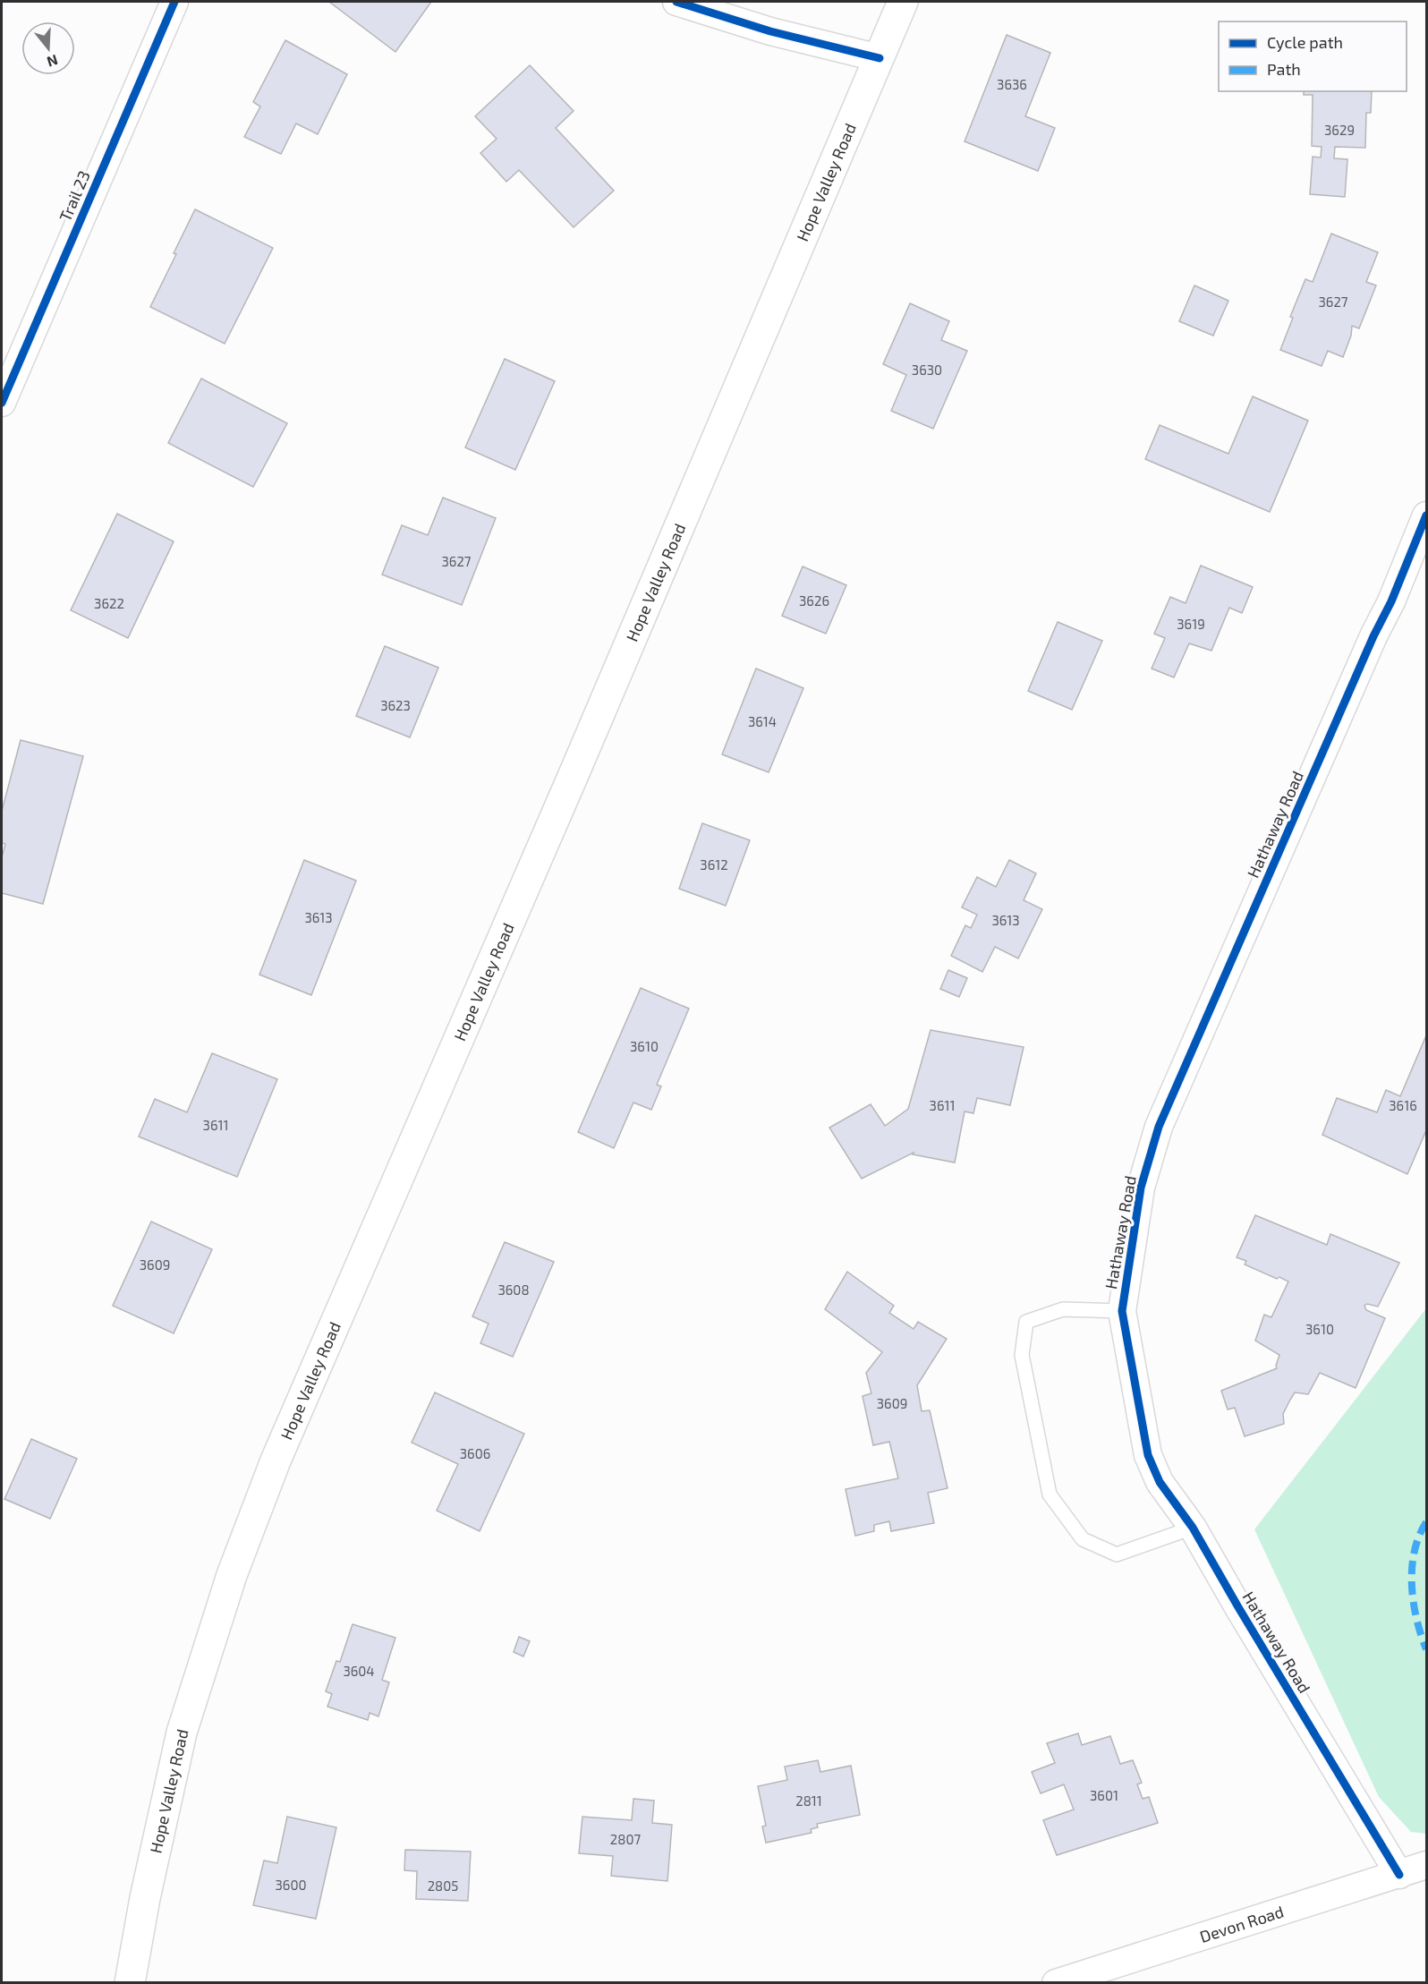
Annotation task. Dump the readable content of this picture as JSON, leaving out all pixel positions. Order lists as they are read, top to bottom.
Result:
{
  "streets": {
    "main road": ["Hope Valley Road"],
    "street": ["Trail 23", "Hathaway Road", "Devon Road"]
  },
  "crossings": [
    ["Hathaway Road", "Devon Road"]
  ],
  "house_numbers": [
    "3636",
    "3629",
    "3627",
    "3630",
    "3627",
    "3626",
    "3622",
    "3619",
    "3623",
    "3614",
    "3612",
    "3613",
    "3613",
    "3610",
    "3611",
    "3616",
    "3611",
    "3609",
    "3608",
    "3610",
    "3609",
    "3606",
    "3604",
    "3601",
    "2811",
    "2807",
    "3600",
    "2805"
  ],
  "legend": ["Cycle path", "Path"],
  "north": "bottom"
}
